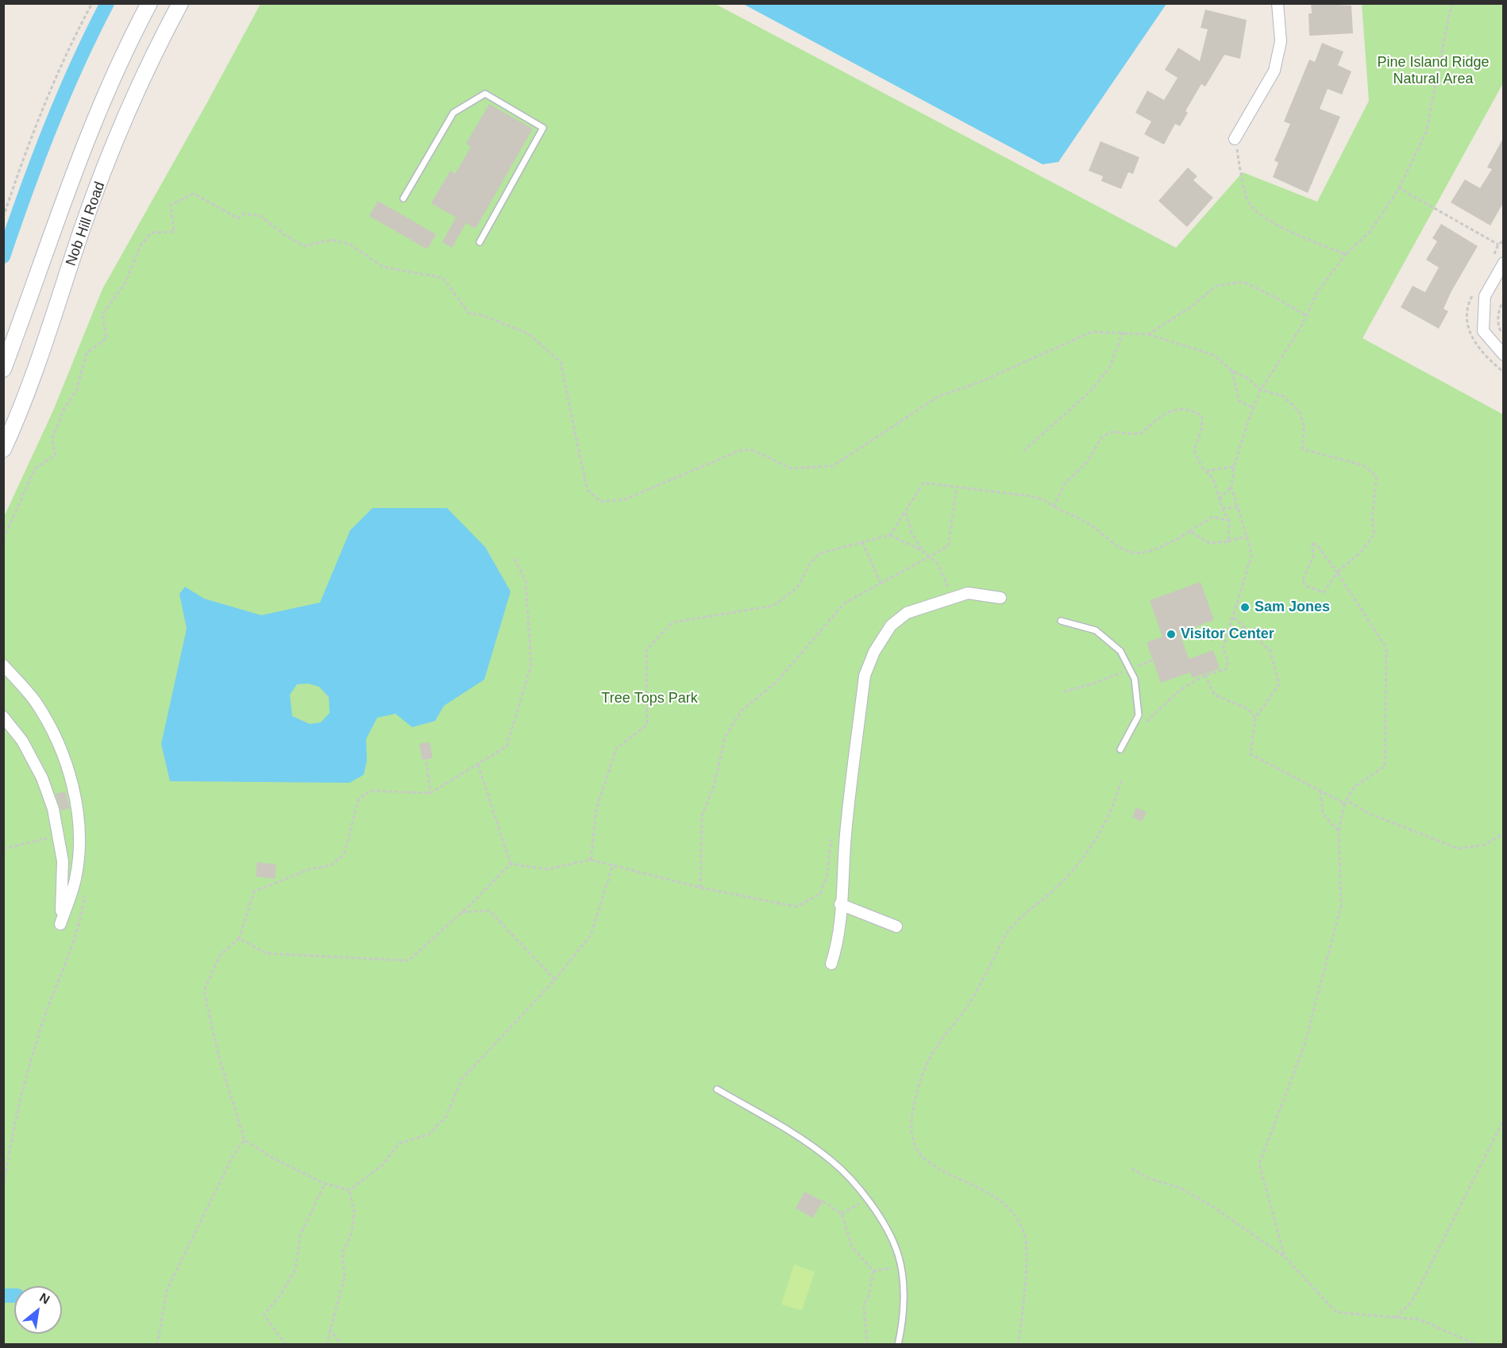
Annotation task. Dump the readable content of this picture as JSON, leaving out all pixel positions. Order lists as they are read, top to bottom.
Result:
{
  "streets": {
    "main road": ["Nob Hill Road"]
  },
  "parks": ["Pine Island Ridge Natural Area", "Tree Tops Park"],
  "places": ["Sam Jones", "Visitor Center"],
  "north": "top right"
}
